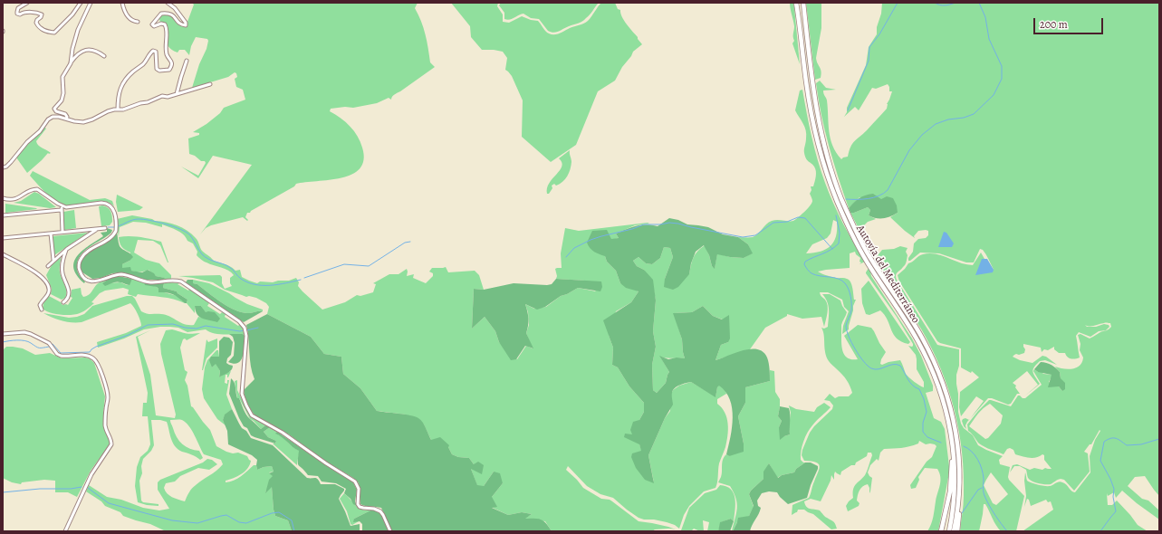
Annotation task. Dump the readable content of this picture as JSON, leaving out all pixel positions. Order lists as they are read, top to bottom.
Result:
{
  "streets": {
    "highway": ["Autovía del Mediterráneo"]
  },
  "scale_bar": "200 m"
}
